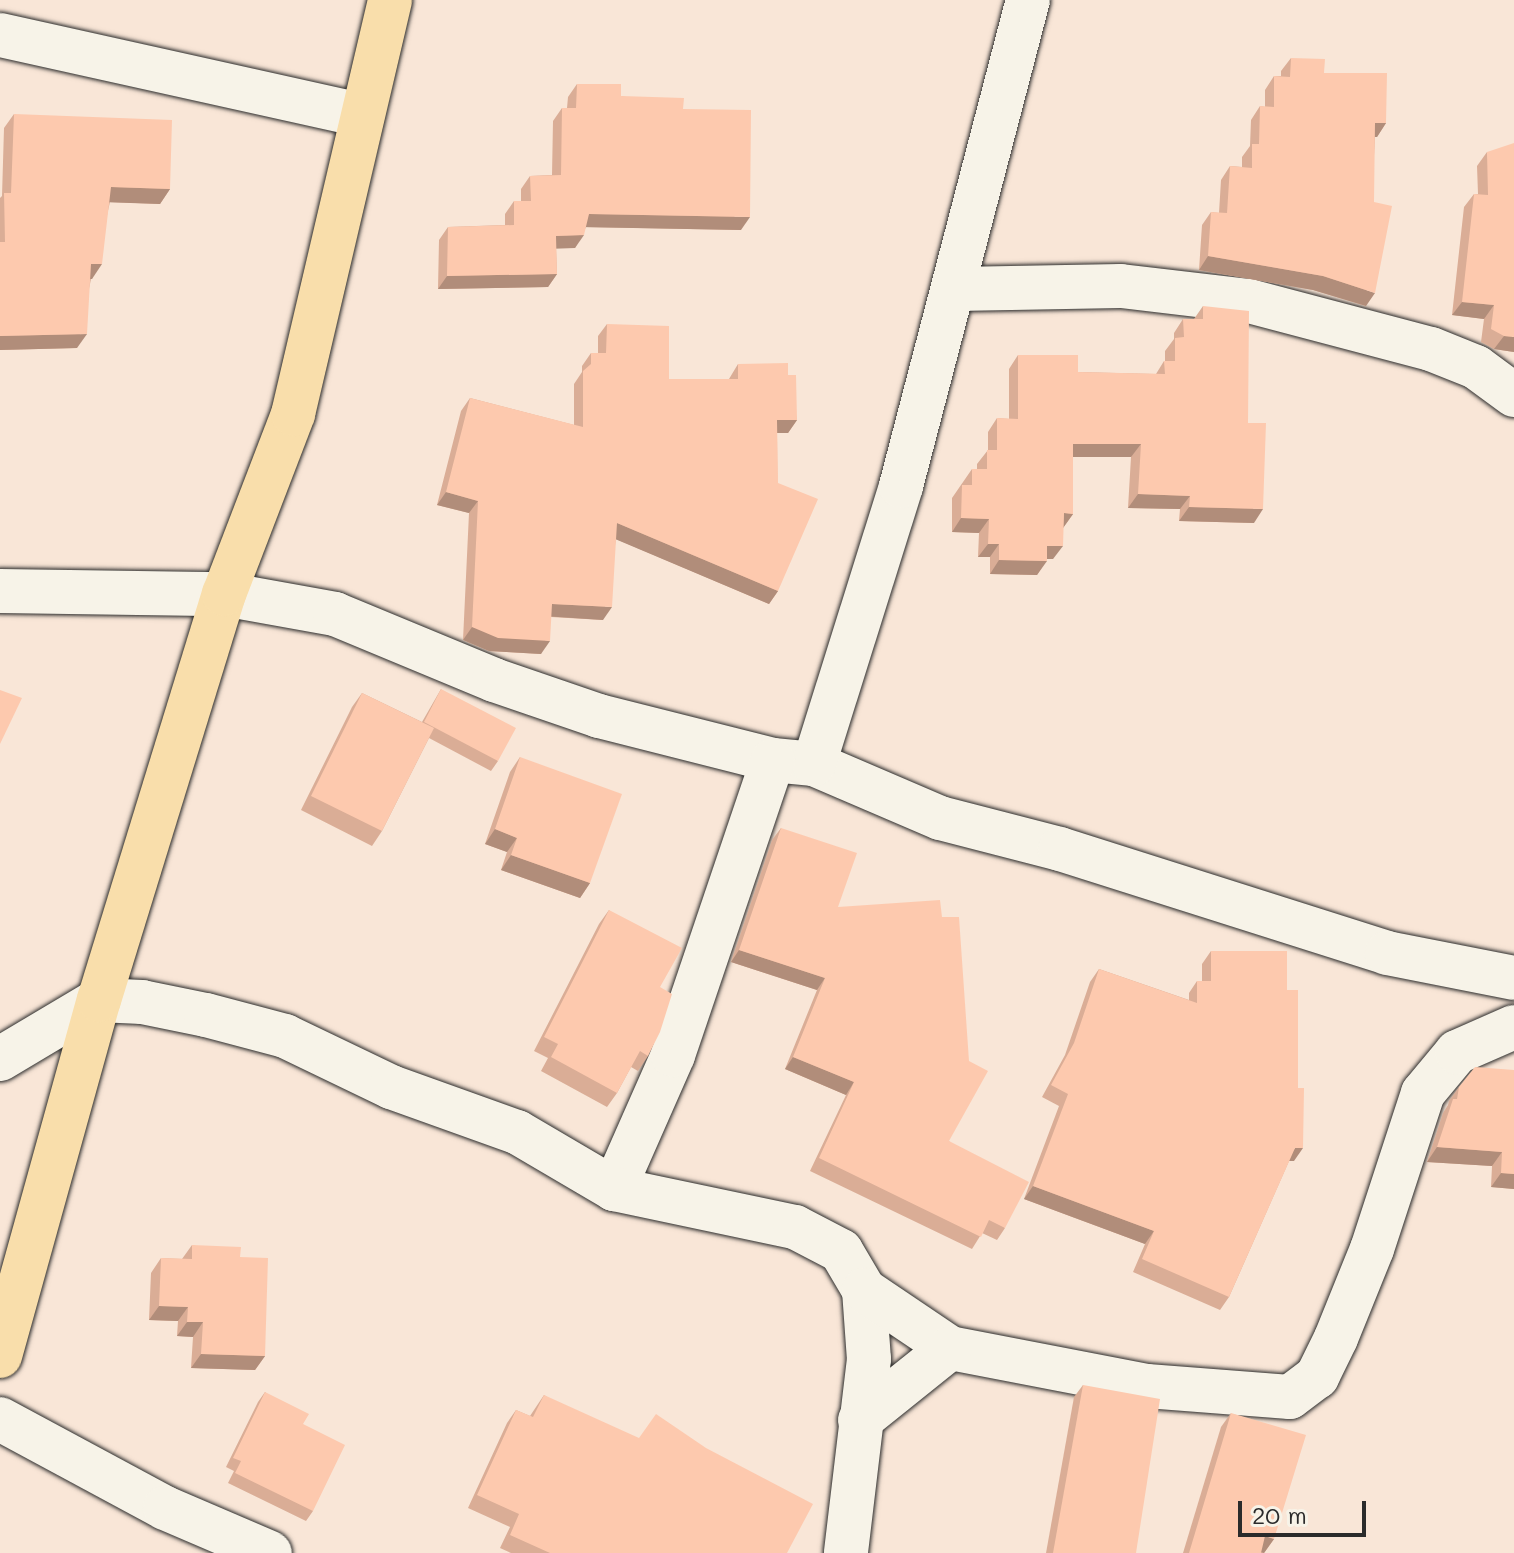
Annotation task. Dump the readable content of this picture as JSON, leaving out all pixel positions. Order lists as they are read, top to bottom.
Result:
{
  "scale_bar": "20 m"
}
